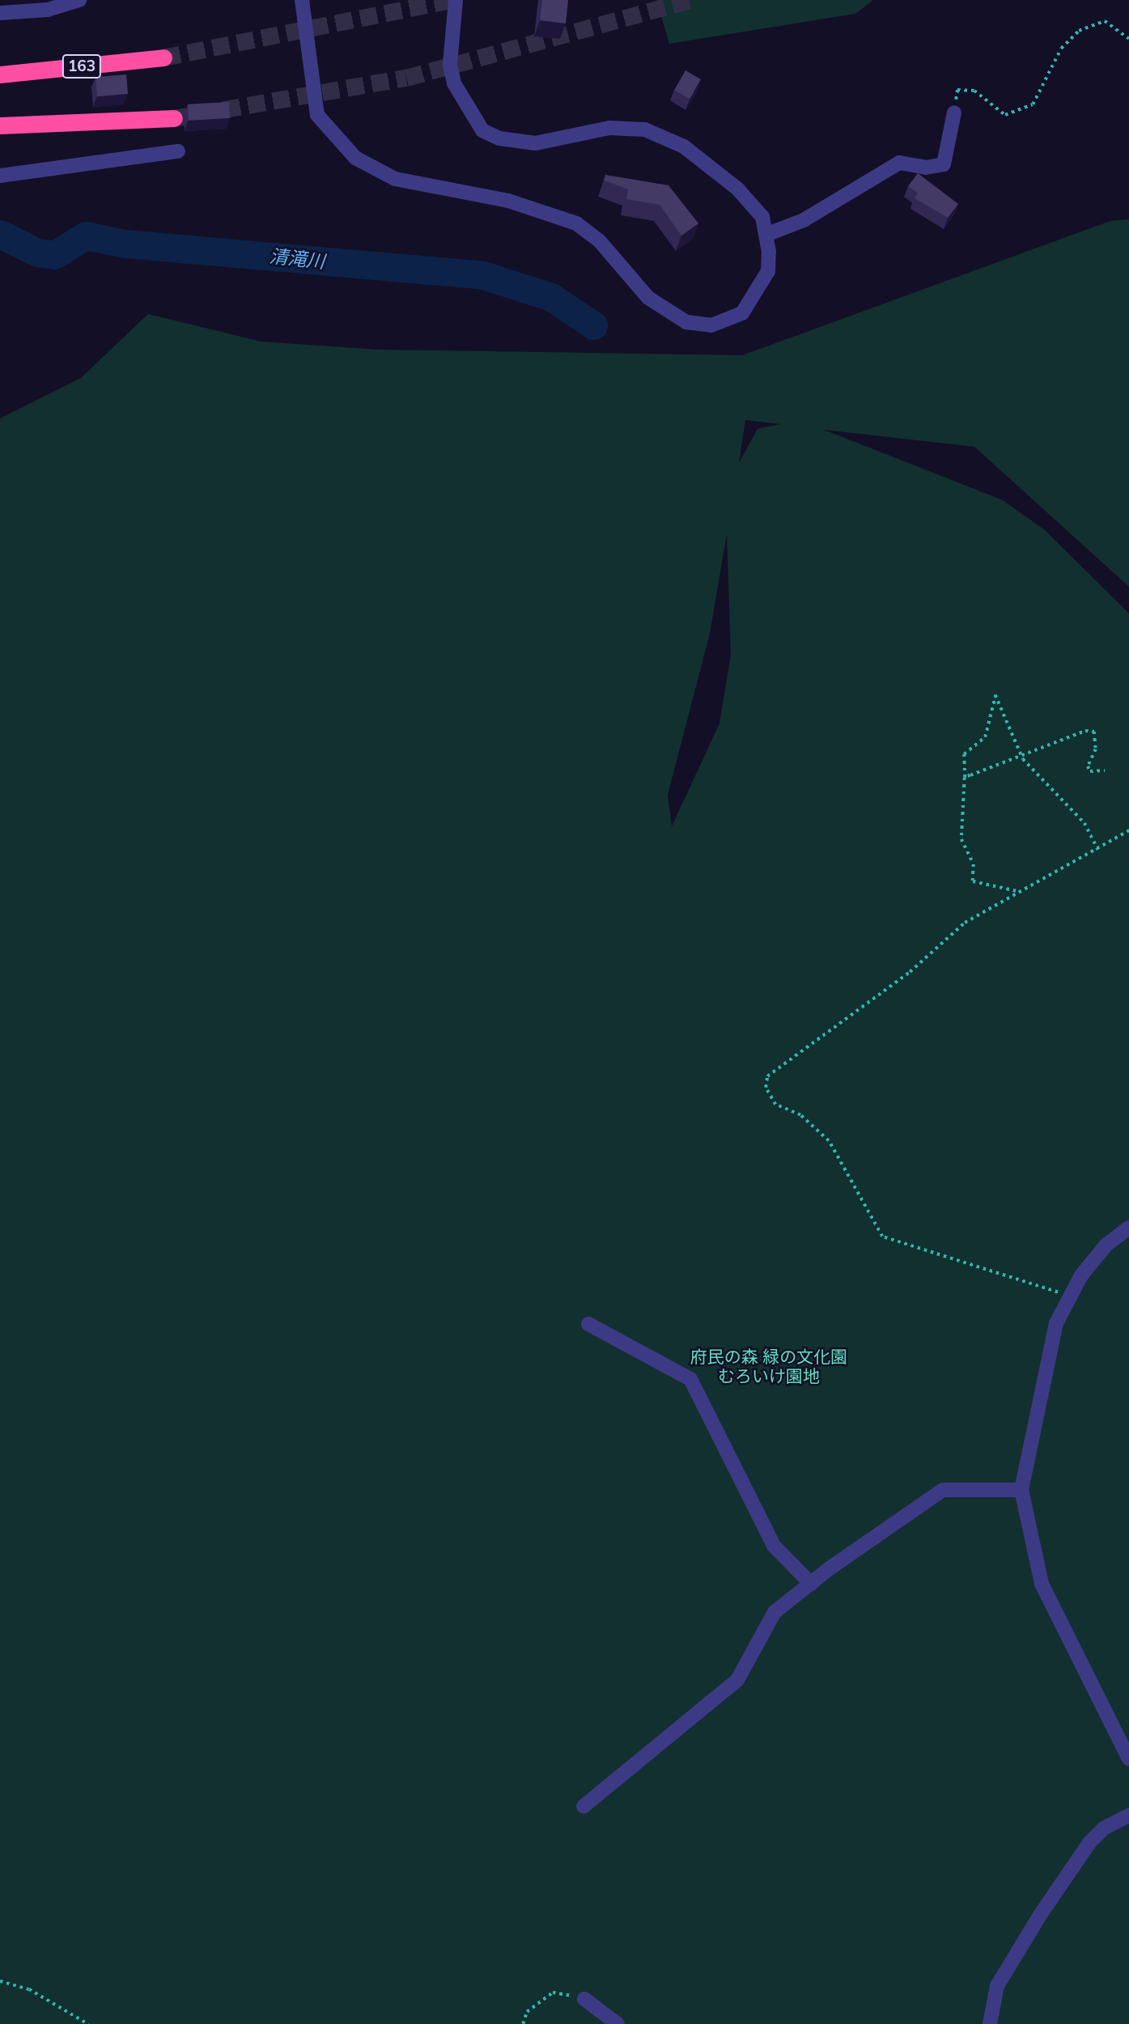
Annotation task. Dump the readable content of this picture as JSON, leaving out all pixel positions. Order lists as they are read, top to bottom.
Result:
{
  "streets": {
    "highway": ["163"]
  },
  "water": ["清滝川"],
  "parks": ["府民の森 緑の文化園 むろいけ園地"]
}
